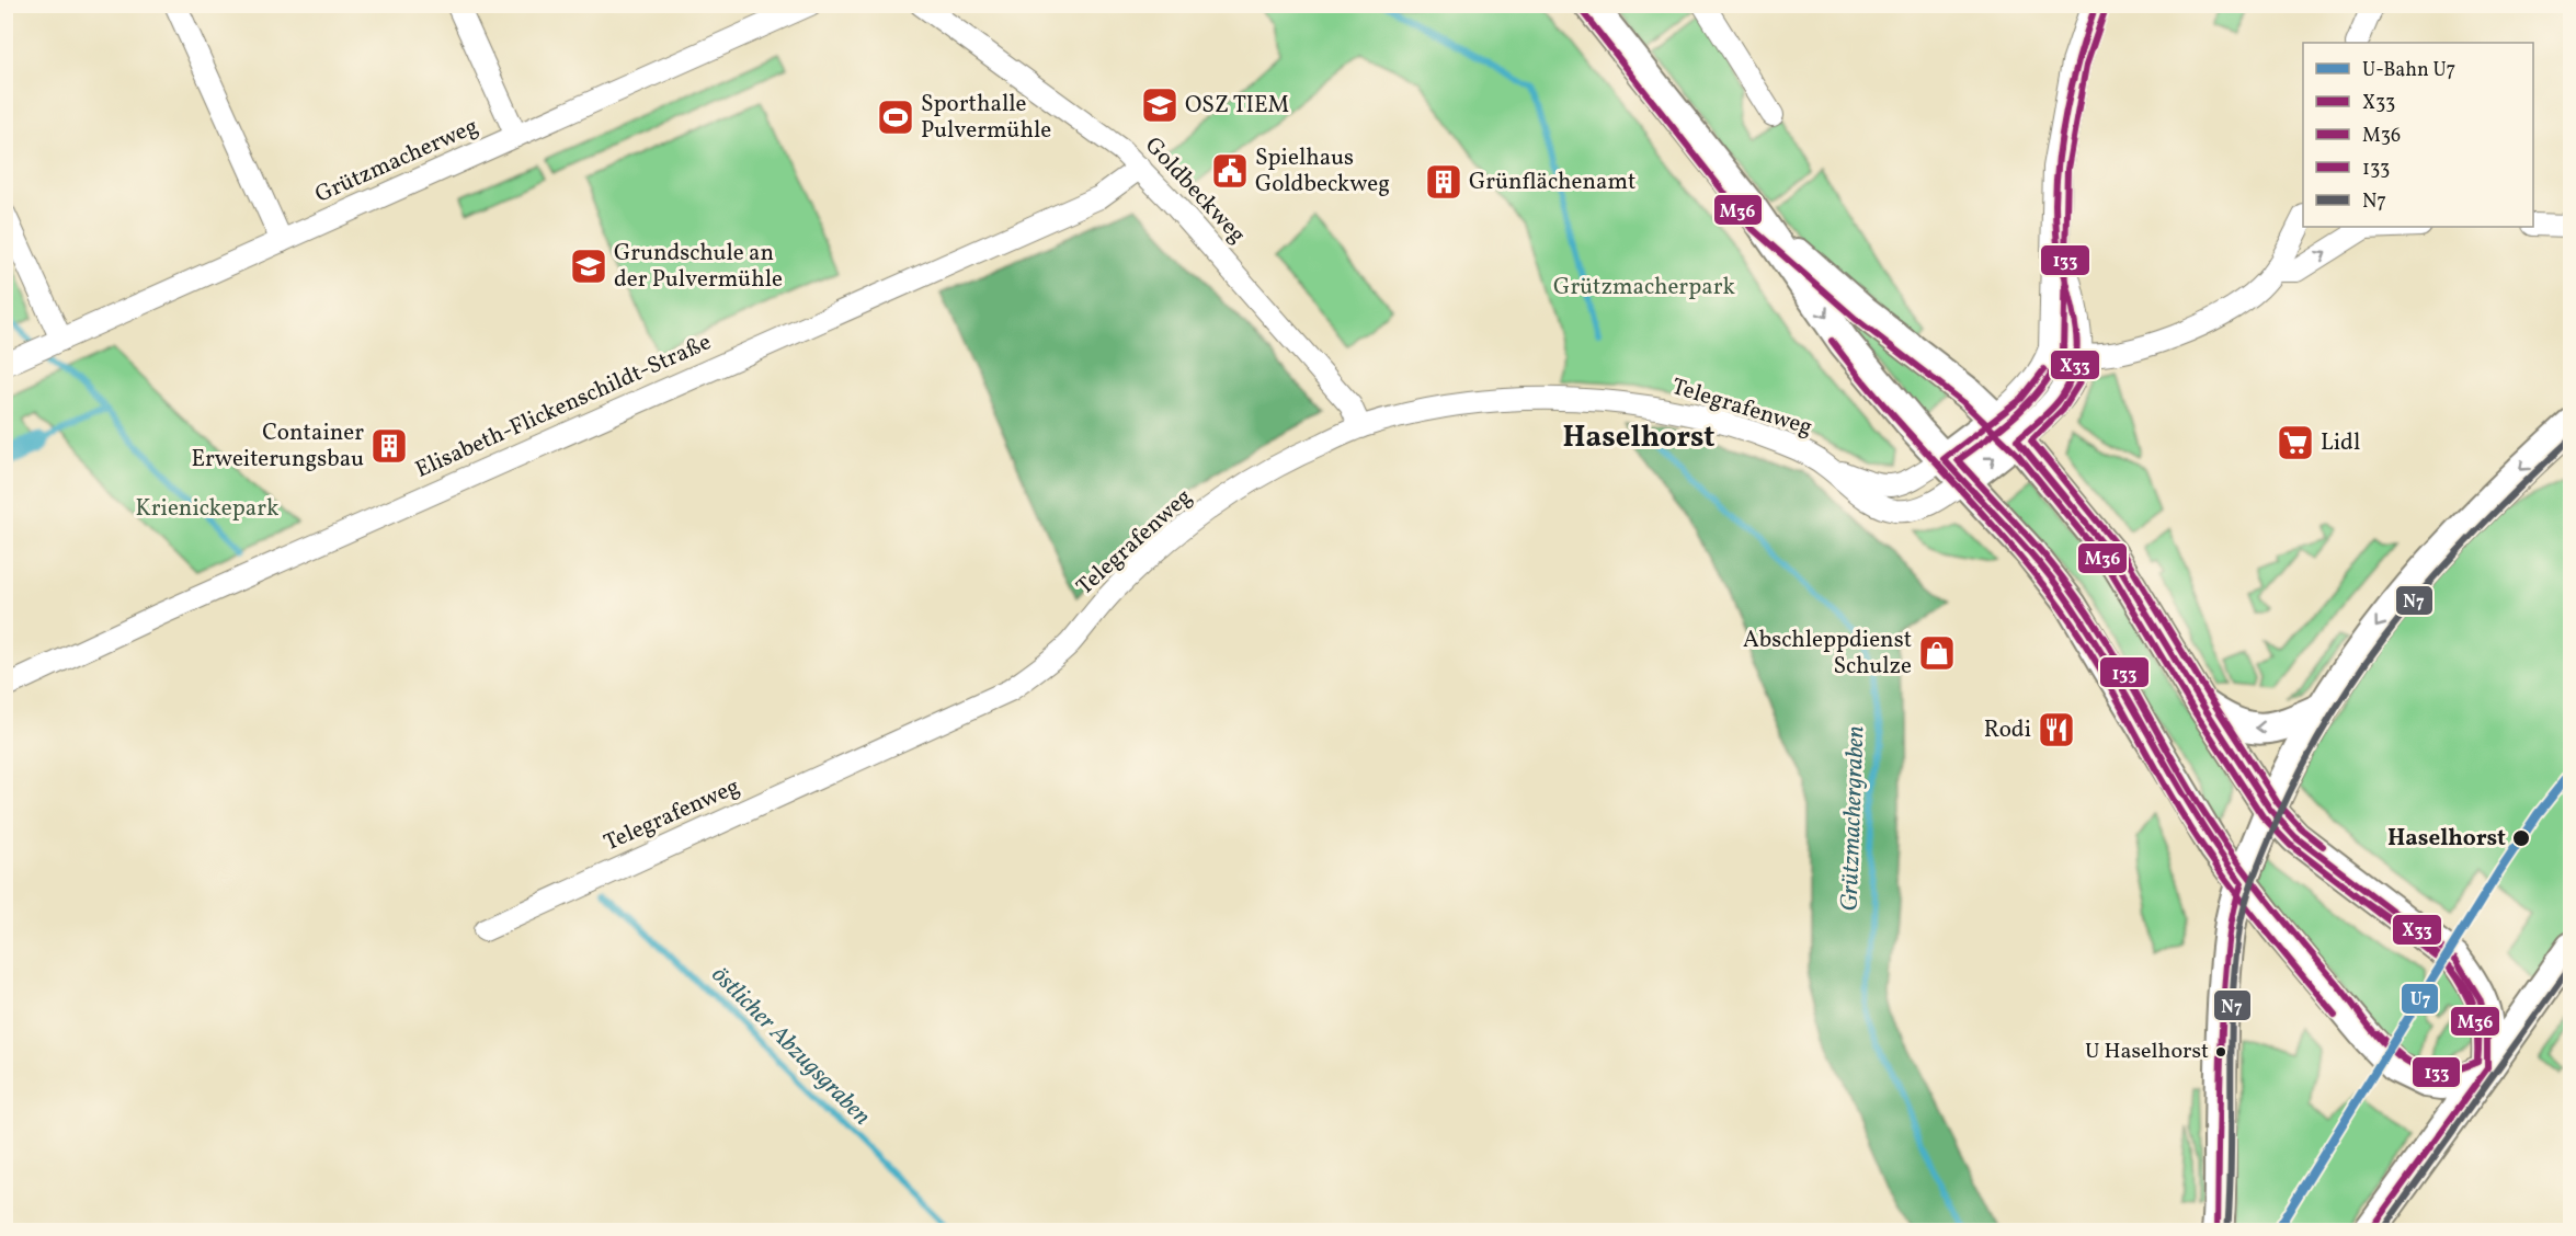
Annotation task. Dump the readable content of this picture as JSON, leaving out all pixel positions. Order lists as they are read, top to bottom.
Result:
{
  "streets": {
    "street": [
      "Grützmacherweg",
      "Goldbeckweg",
      "Elisabeth-Flickenschildt-Straße",
      "Telegrafenweg"
    ]
  },
  "crossings": [
    ["Goldbeckweg", "Elisabeth-Flickenschildt-Straße"],
    ["Goldbeckweg", "Telegrafenweg"]
  ],
  "districts": ["Haselhorst"],
  "water": ["Grützmachergraben", "östlicher Abzugsgraben"],
  "parks": ["Grützmacherpark", "Krienickepark"],
  "places": {
    "school or university": ["OSZ TIEM", "Grundschule an der Pulvermühle"],
    "sports": ["Sporthalle Pulvermühle"],
    "public building": ["Spielhaus Goldbeckweg"],
    "building": ["Grünflächenamt", "Container Erweiterungsbau"],
    "supermarket": ["Lidl"],
    "shop": ["Abschleppdienst Schulze"],
    "restaurant": ["Rodi"],
    "other": ["Haselhorst", "U Haselhorst"]
  },
  "lines": [
    "transit line X33",
    "transit line 133",
    "transit line M36",
    "transit line N7",
    "metro line U7"
  ],
  "legend": [
    "U-Bahn U7",
    "X33",
    "M36",
    "133",
    "N7"
  ]
}
